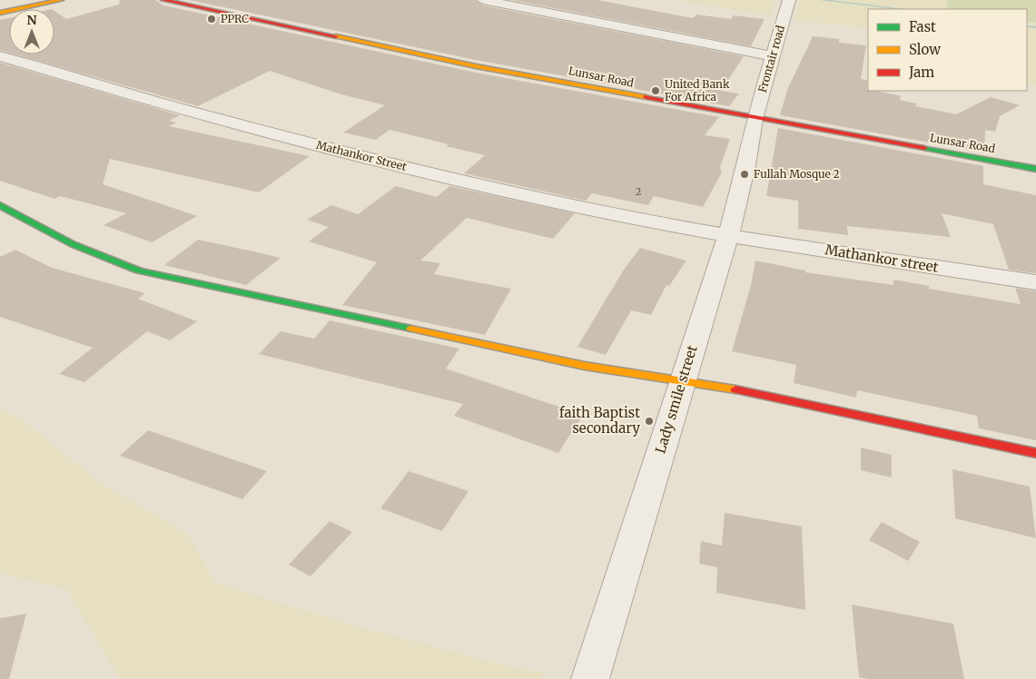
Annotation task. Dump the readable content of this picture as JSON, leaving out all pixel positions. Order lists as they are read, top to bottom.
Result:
{
  "streets": {
    "main road": ["Lunsar Road"],
    "street": [
      "Frontair road",
      "Mathankor Street",
      "Mathankor street",
      "Lady smile street"
    ]
  },
  "crossings": [
    ["Frontair road", "Lunsar Road"],
    ["Frontair road", "Lady smile street"],
    ["Lunsar Road", "Lady smile street"],
    ["Mathankor Street", "Mathankor street"],
    ["Mathankor Street", "Lady smile street"],
    ["Mathankor street", "Lady smile street"]
  ],
  "places": [
    "PPRC",
    "United Bank For Africa",
    "Fullah Mosque 2",
    "faith Baptist secondary"
  ],
  "house_numbers": ["2"],
  "legend": ["Fast", "Slow", "Jam"],
  "north": "top"
}
